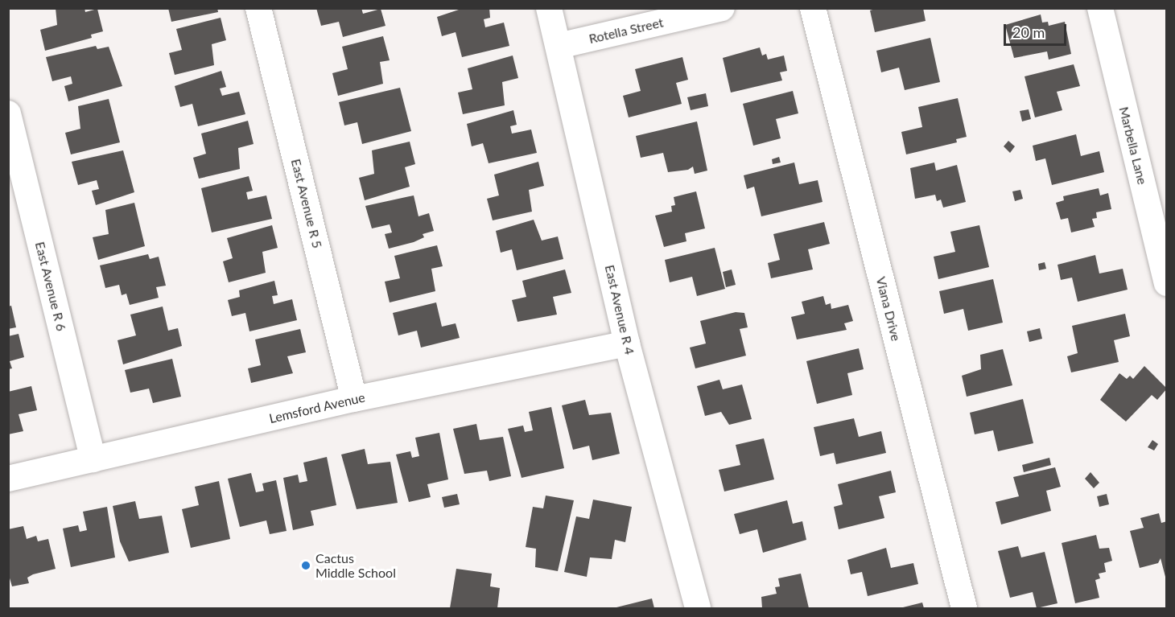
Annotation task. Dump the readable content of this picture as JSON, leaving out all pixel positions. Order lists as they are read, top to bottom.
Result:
{
  "streets": {
    "street": [
      "Rotella Street",
      "Marbella Lane",
      "East Avenue R 5",
      "East Avenue R 6",
      "Viana Drive",
      "East Avenue R 4",
      "Lemsford Avenue"
    ]
  },
  "crossings": [
    ["Rotella Street", "East Avenue R 4"],
    ["East Avenue R 5", "Lemsford Avenue"],
    ["East Avenue R 6", "Lemsford Avenue"],
    ["East Avenue R 4", "Lemsford Avenue"]
  ],
  "places": ["Cactus Middle School"],
  "scale_bar": "20 m"
}
